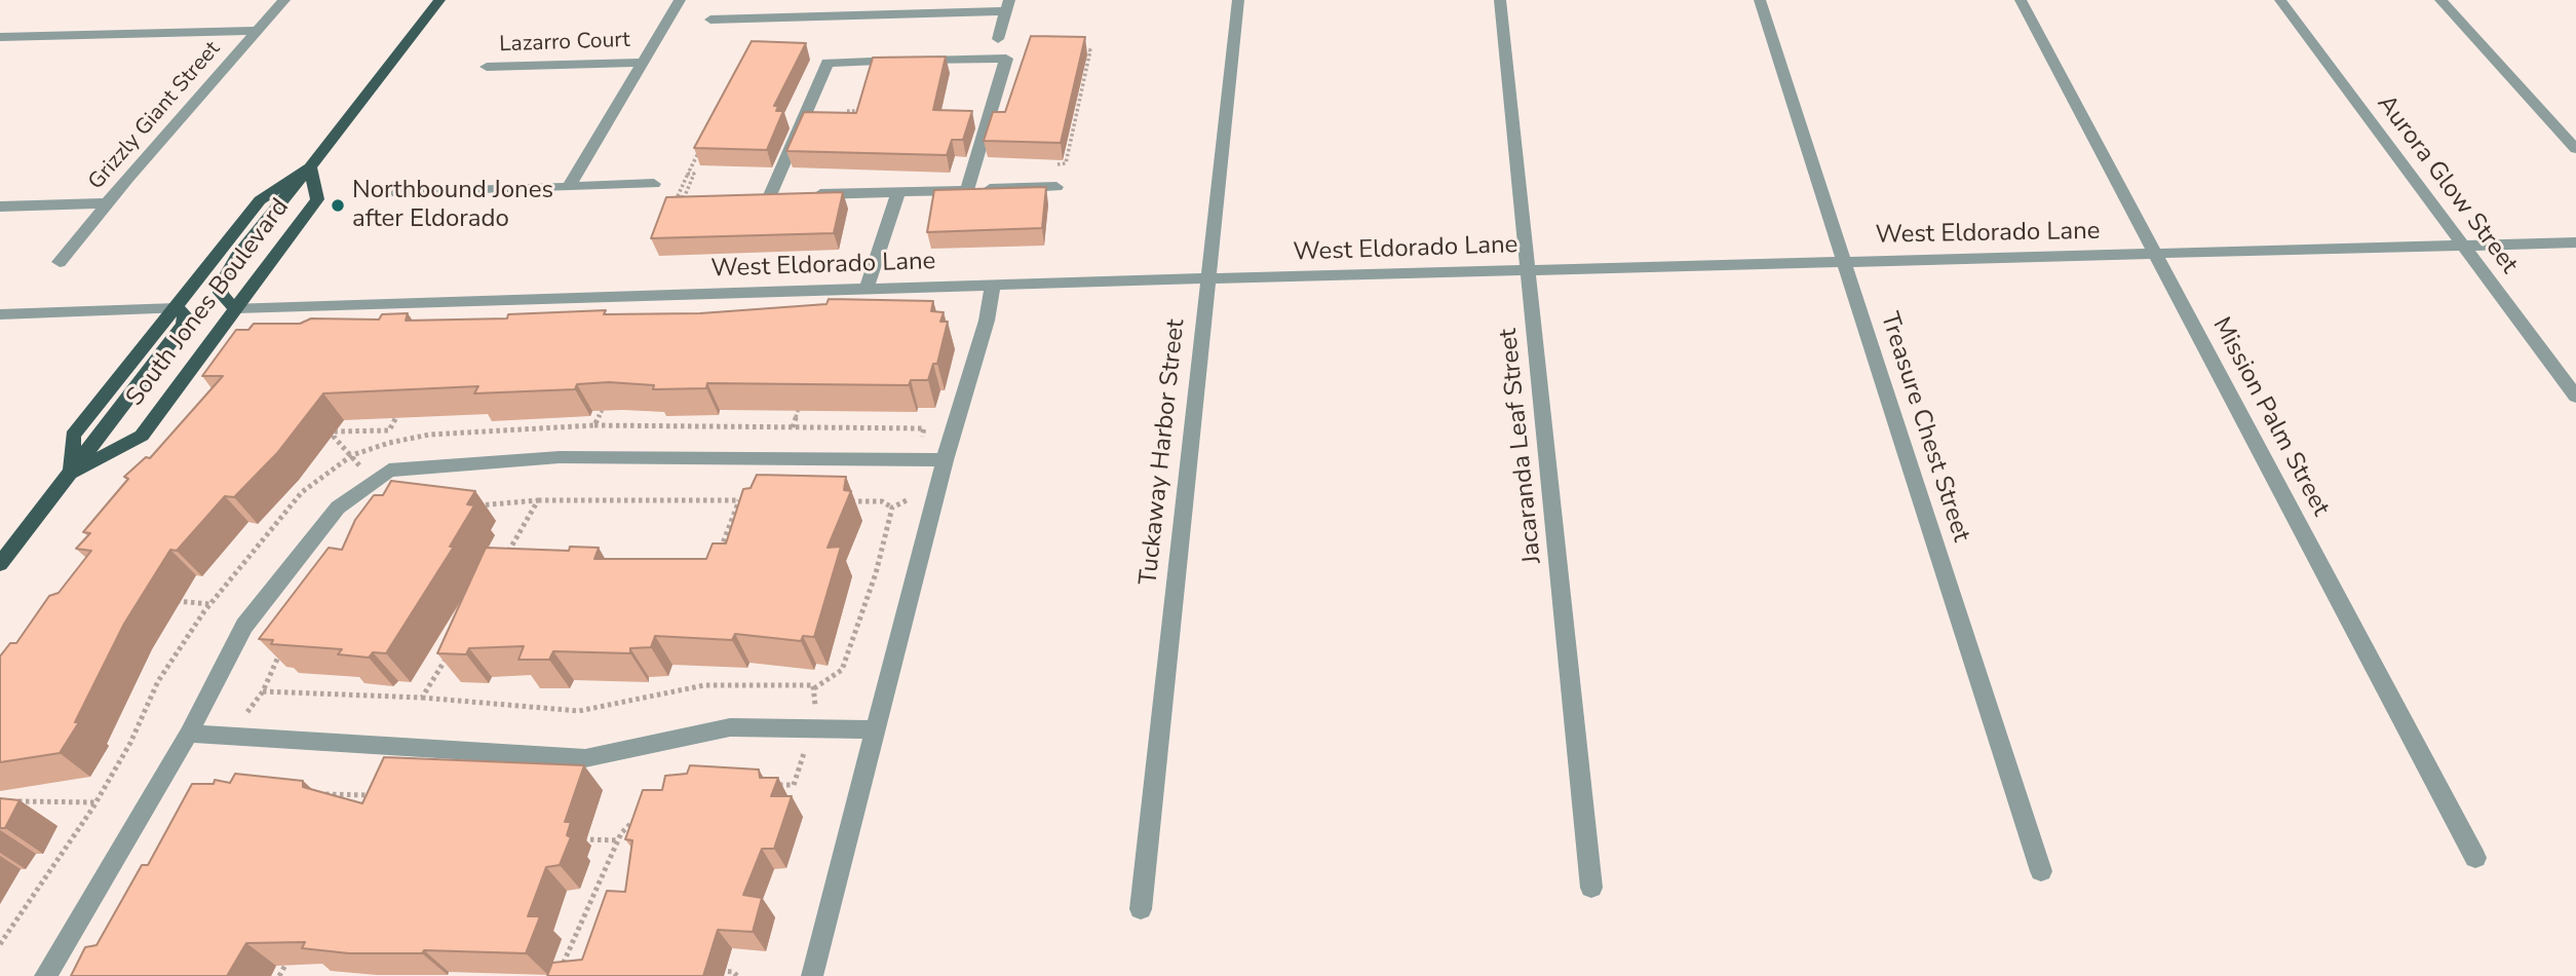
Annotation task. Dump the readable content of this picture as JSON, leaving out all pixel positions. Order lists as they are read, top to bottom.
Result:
{
  "streets": {
    "main road": ["South Jones Boulevard"],
    "street": [
      "Lazarro Court",
      "Grizzly Giant Street",
      "Aurora Glow Street",
      "West Eldorado Lane",
      "Mission Palm Street",
      "Treasure Chest Street",
      "Jacaranda Leaf Street",
      "Tuckaway Harbor Street"
    ]
  },
  "crossings": [
    ["Aurora Glow Street", "West Eldorado Lane"],
    ["West Eldorado Lane", "South Jones Boulevard"],
    ["West Eldorado Lane", "Mission Palm Street"],
    ["West Eldorado Lane", "Treasure Chest Street"],
    ["West Eldorado Lane", "Jacaranda Leaf Street"],
    ["West Eldorado Lane", "Tuckaway Harbor Street"]
  ],
  "places": ["Northbound Jones after Eldorado"]
}
